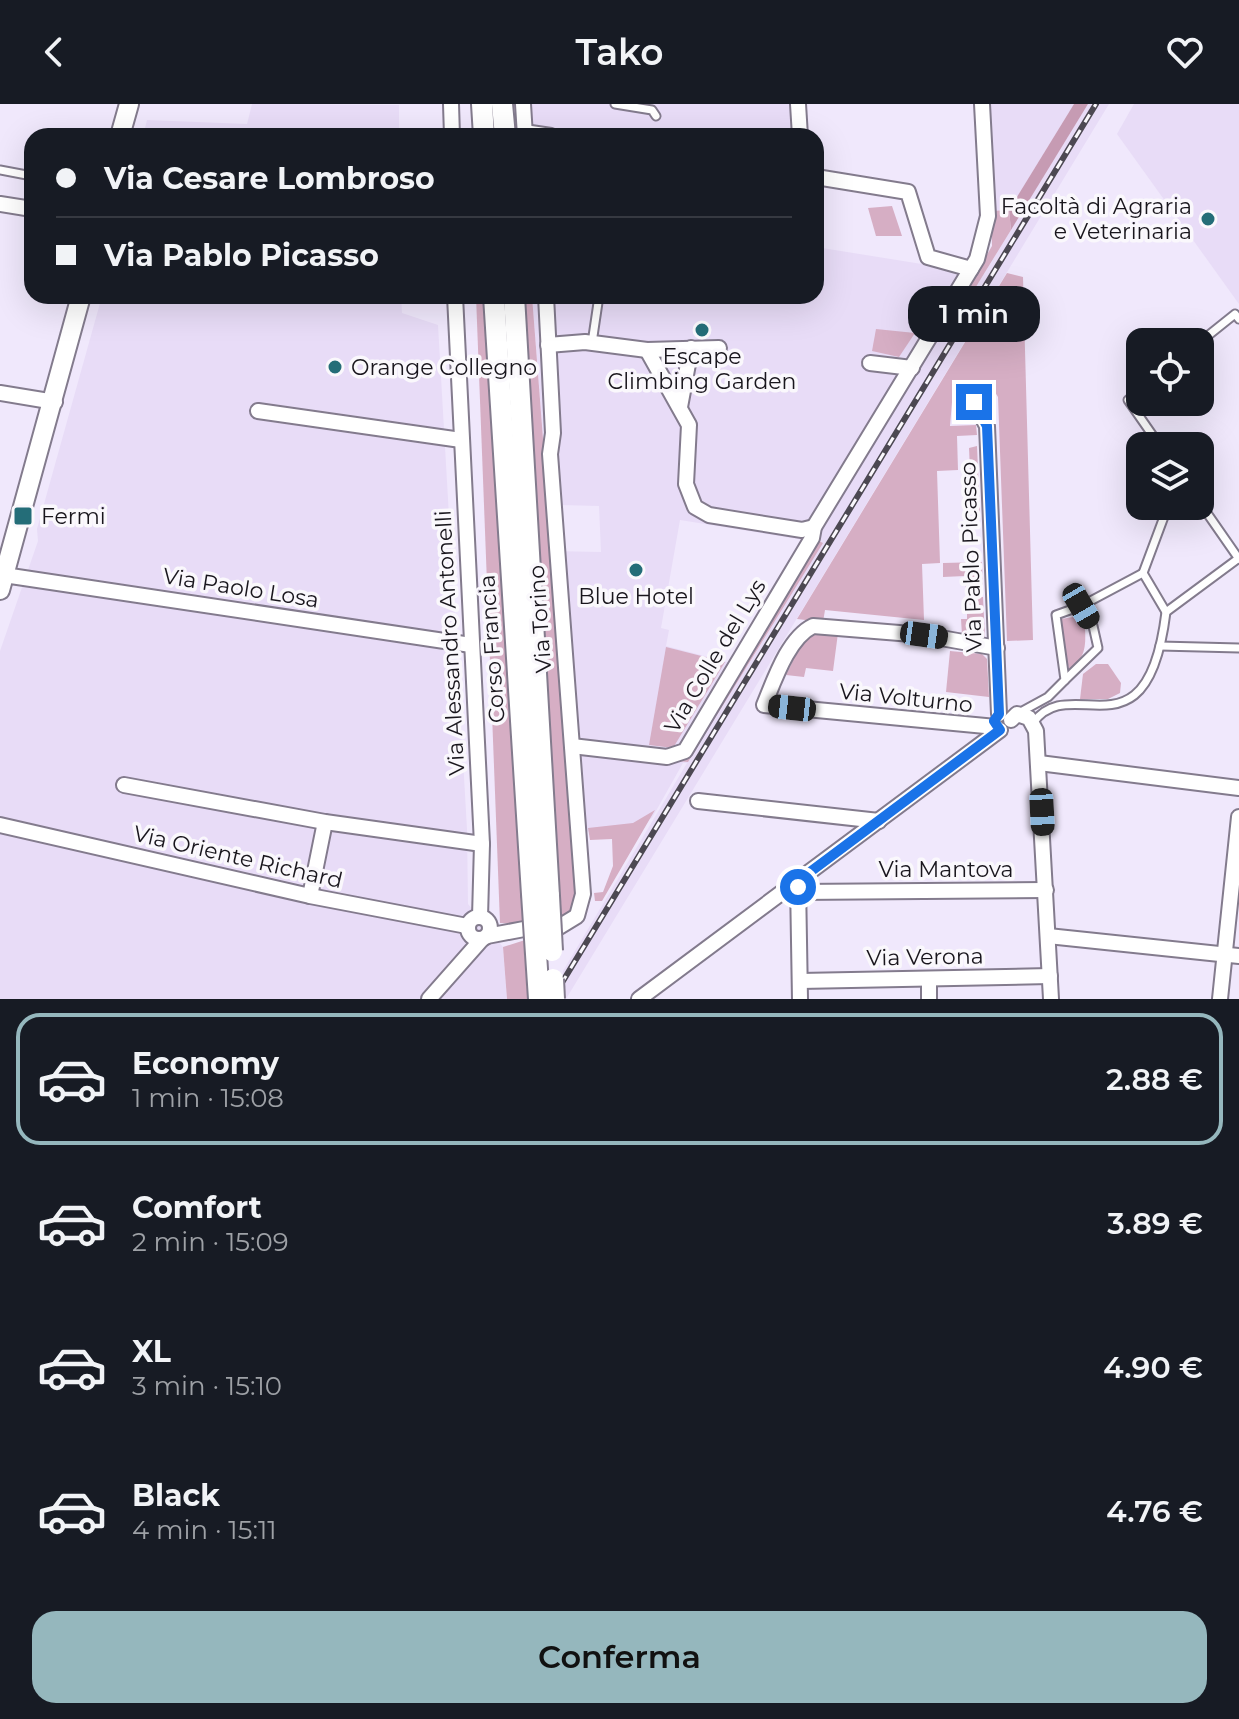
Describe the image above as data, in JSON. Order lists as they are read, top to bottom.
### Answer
{
  "streets": {
    "main road": ["Corso Francia"],
    "street": [
      "Via Pablo Picasso",
      "Via Paolo Losa",
      "Via Torino",
      "Via Alessandro Antonelli",
      "Via Colle del Lys",
      "Via Volturno",
      "Via Oriente Richard",
      "Via Mantova",
      "Via Verona"
    ]
  },
  "crossings": [
    ["Via Pablo Picasso", "Via Volturno"],
    ["Via Paolo Losa", "Via Alessandro Antonelli"],
    ["Via Torino", "Via Colle del Lys"],
    ["Via Alessandro Antonelli", "Via Oriente Richard"]
  ],
  "places": {
    "other": [
      "Facoltà di Agraria e Veterinaria",
      "Escape Climbing Garden",
      "Orange Collegno",
      "Blue Hotel"
    ],
    "transit": ["Fermi"]
  },
  "page": {
    "header": "Tako",
    "banner": ["Via Cesare Lombroso", "Via Pablo Picasso"],
    "bubble": "1 min",
    "list": [
      {
        "name": "Economy",
        "note": "1 min · 15:08",
        "value": "2.88 €"
      },
      {
        "name": "Comfort",
        "note": "2 min · 15:09",
        "value": "3.89 €"
      },
      {
        "name": "XL",
        "note": "3 min · 15:10",
        "value": "4.90 €"
      },
      {
        "name": "Black",
        "note": "4 min · 15:11",
        "value": "4.76 €"
      }
    ],
    "buttons": "Conferma"
  }
}
